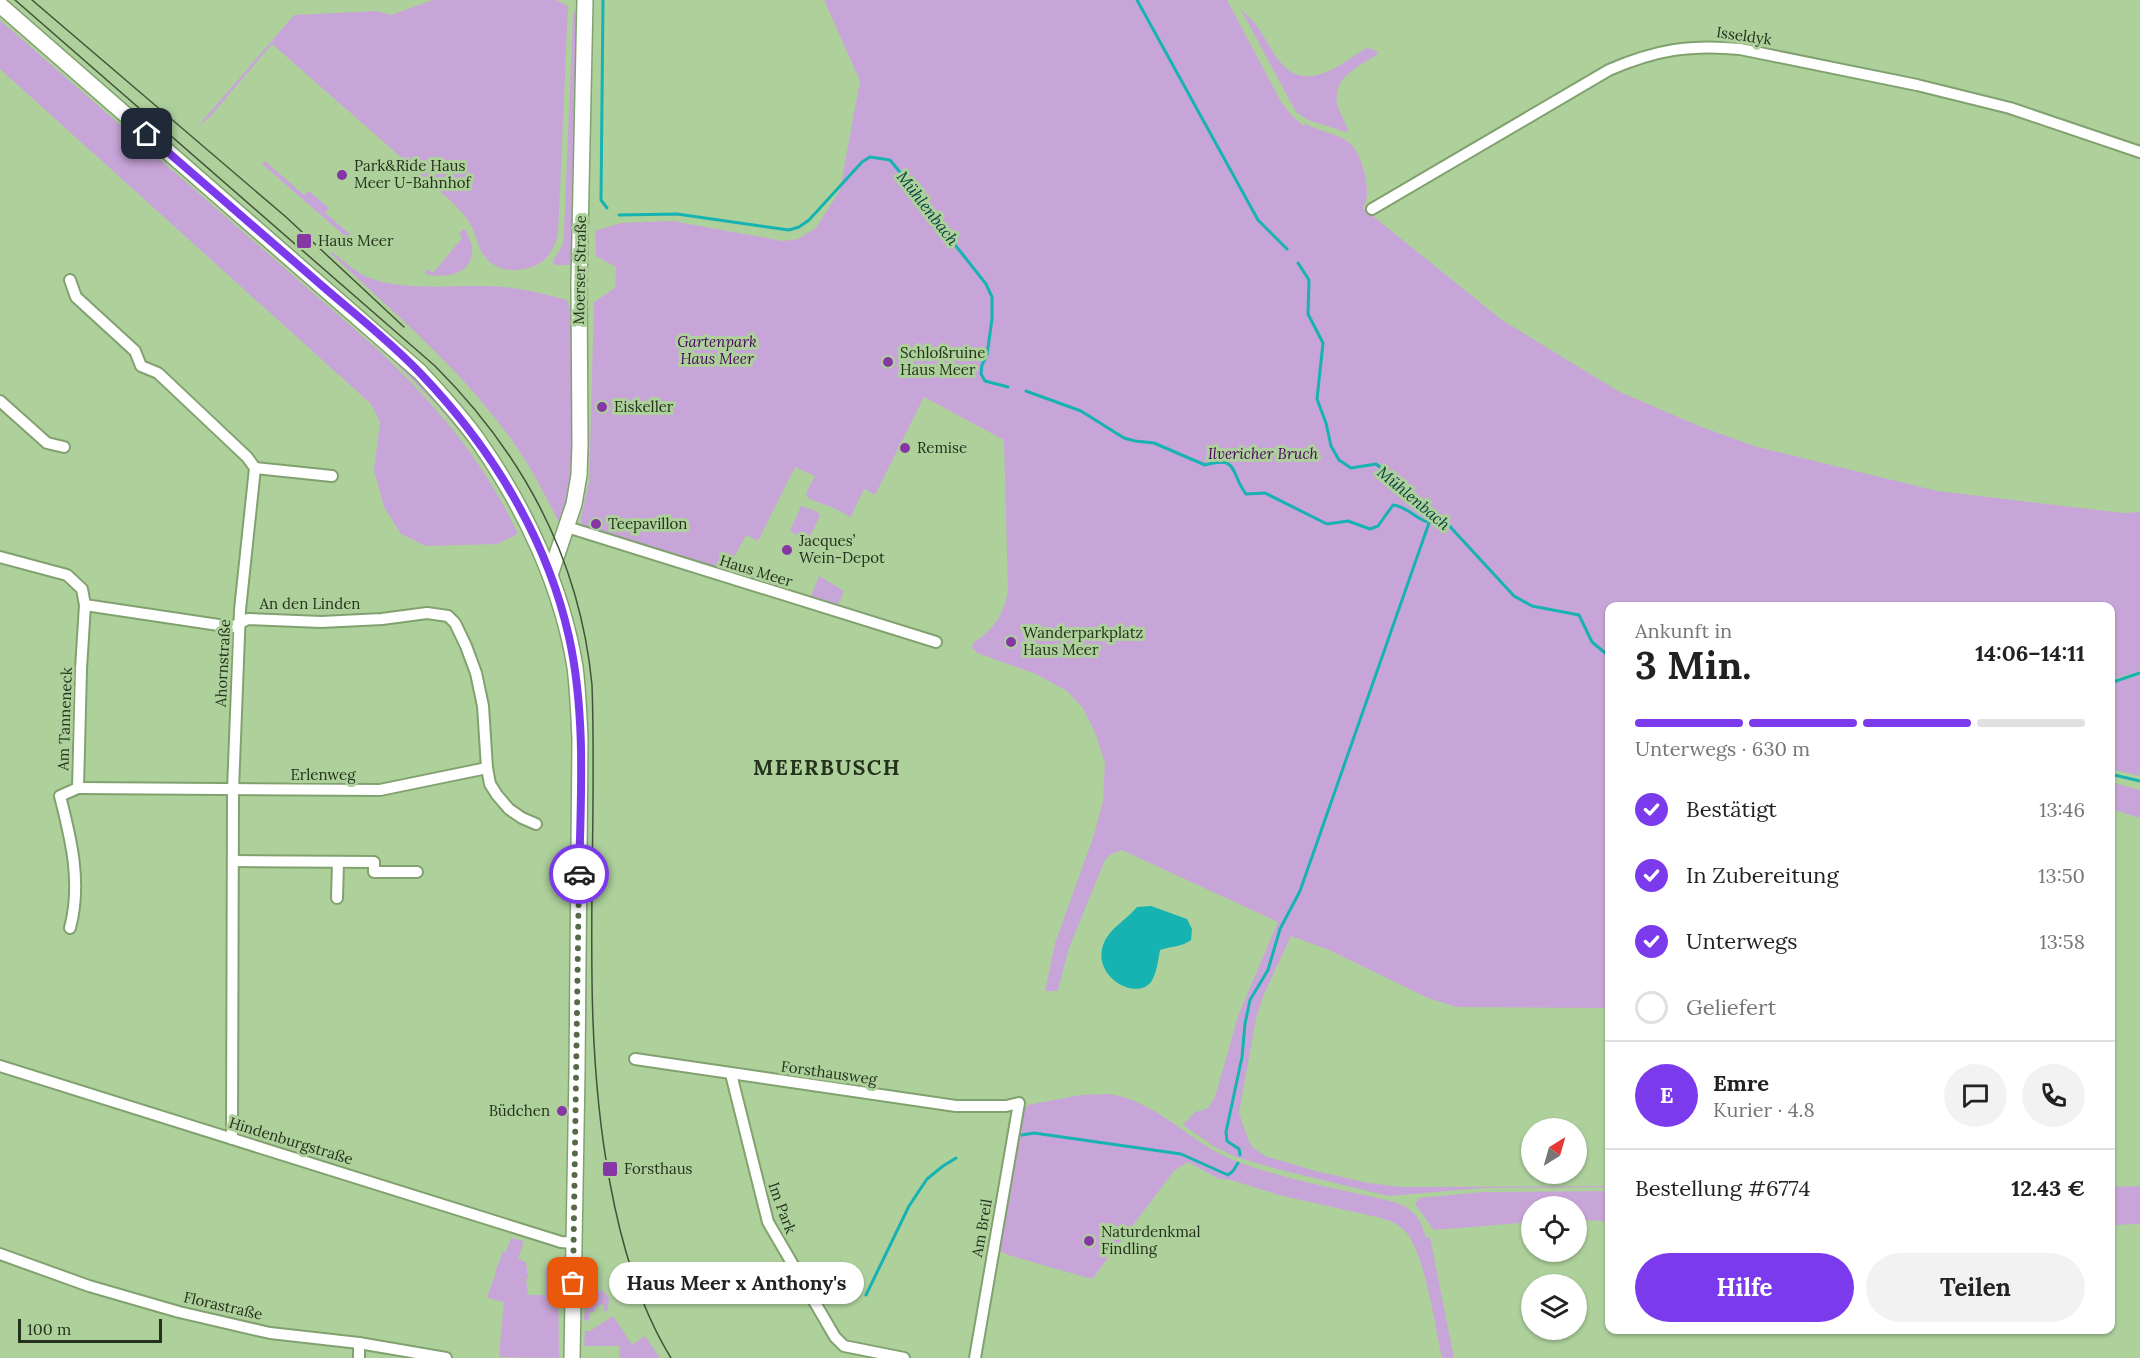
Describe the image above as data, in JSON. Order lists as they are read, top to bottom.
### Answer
{
  "streets": {
    "main road": ["Moerser Straße"],
    "street": [
      "Isseldyk",
      "Haus Meer",
      "An den Linden",
      "Ahornstraße",
      "Am Tanneneck",
      "Erlenweg",
      "Forsthausweg",
      "Hindenburgstraße",
      "Im Park",
      "Am Breil",
      "Florastraße"
    ]
  },
  "crossings": [
    ["Moerser Straße", "Haus Meer"],
    ["An den Linden", "Ahornstraße"],
    ["An den Linden", "Am Tanneneck"],
    ["An den Linden", "Erlenweg"],
    ["Ahornstraße", "Erlenweg"],
    ["Ahornstraße", "Hindenburgstraße"],
    ["Am Tanneneck", "Erlenweg"],
    ["Forsthausweg", "Im Park"],
    ["Forsthausweg", "Am Breil"]
  ],
  "districts": ["MEERBUSCH"],
  "water": ["Mühlenbach"],
  "parks": ["Gartenpark Haus Meer", "Ilvericher Bruch"],
  "places": {
    "other": [
      "Park&Ride Haus Meer U-Bahnhof",
      "Schloßruine Haus Meer",
      "Eiskeller",
      "Remise",
      "Teepavillon",
      "Jacques’ Wein-Depot",
      "Wanderparkplatz Haus Meer",
      "Büdchen",
      "Naturdenkmal Findling",
      "Haus Meer x Anthony's"
    ],
    "transit": ["Haus Meer", "Forsthaus"]
  },
  "scale_bar": "100 m",
  "north": "top right",
  "page": {
    "heading": ["3 Min.", "Ankunft in", "14:06–14:11"],
    "panel": [
      "Emre",
      "Kurier · 4.8",
      "Bestellung #6774",
      "12.43 €"
    ],
    "bar": "Unterwegs · 630 m",
    "list": [
      ["Bestätigt", "13:46"],
      ["In Zubereitung", "13:50"],
      ["Unterwegs", "13:58"],
      "Geliefert"
    ],
    "round": "E",
    "buttons": ["Hilfe", "Teilen"],
    "bubble": "Haus Meer x Anthony's",
    "scale": "100 m"
  }
}
